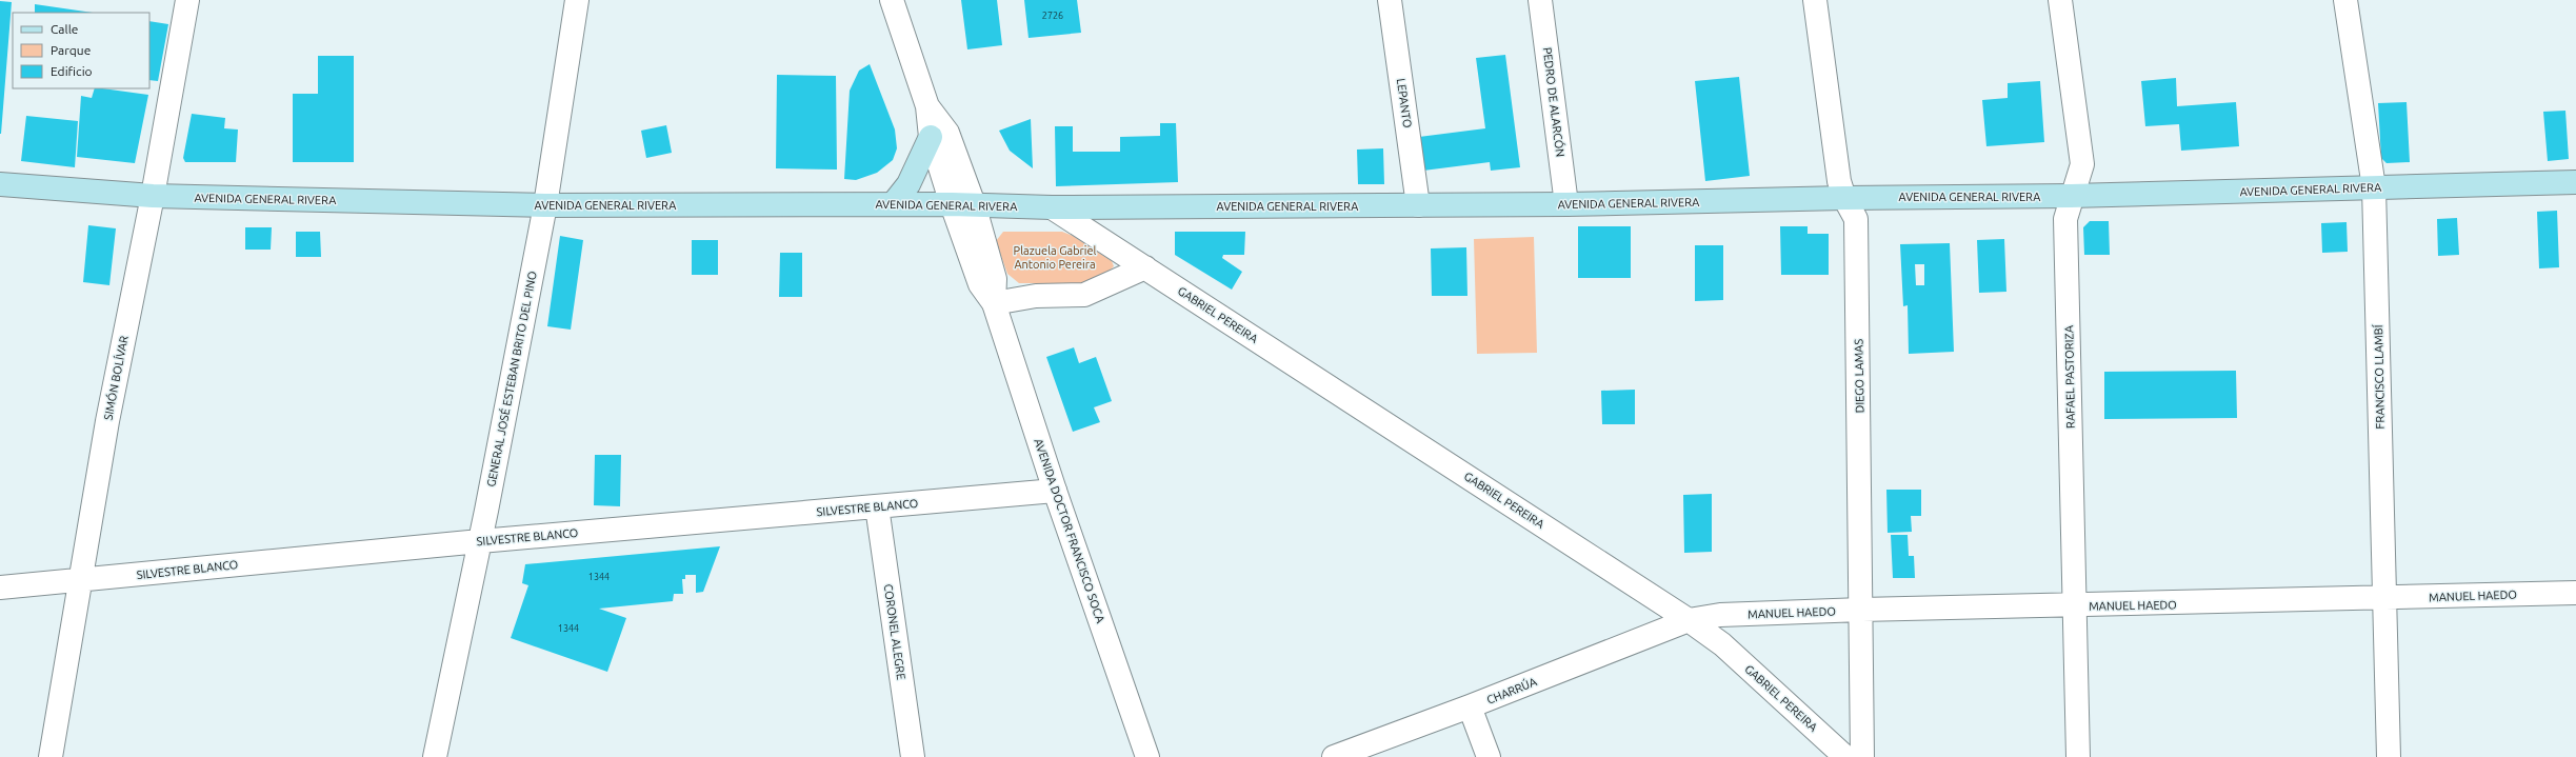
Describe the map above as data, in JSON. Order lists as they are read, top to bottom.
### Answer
{
  "streets": {
    "main road": ["AVENIDA GENERAL RIVERA"],
    "street": [
      "PEDRO DE ALARCÓN",
      "LEPANTO",
      "GABRIEL PEREIRA",
      "DIEGO LAMAS",
      "RAFAEL PASTORIZA",
      "FRANCISCO LLAMBÍ",
      "SIMÓN BOLÍVAR",
      "GENERAL JOSÉ ESTEBAN BRITO DEL PINO",
      "SILVESTRE BLANCO",
      "AVENIDA DOCTOR FRANCISCO SOCA",
      "MANUEL HAEDO",
      "CORONEL ALEGRE",
      "CHARRÚA"
    ]
  },
  "crossings": [
    ["PEDRO DE ALARCÓN", "AVENIDA GENERAL RIVERA"],
    ["LEPANTO", "AVENIDA GENERAL RIVERA"],
    ["AVENIDA GENERAL RIVERA", "GABRIEL PEREIRA"],
    ["AVENIDA GENERAL RIVERA", "DIEGO LAMAS"],
    ["AVENIDA GENERAL RIVERA", "RAFAEL PASTORIZA"],
    ["AVENIDA GENERAL RIVERA", "FRANCISCO LLAMBÍ"],
    ["AVENIDA GENERAL RIVERA", "SIMÓN BOLÍVAR"],
    ["AVENIDA GENERAL RIVERA", "GENERAL JOSÉ ESTEBAN BRITO DEL PINO"],
    ["AVENIDA GENERAL RIVERA", "AVENIDA DOCTOR FRANCISCO SOCA"],
    ["GABRIEL PEREIRA", "MANUEL HAEDO"],
    ["GABRIEL PEREIRA", "CHARRÚA"],
    ["DIEGO LAMAS", "MANUEL HAEDO"],
    ["RAFAEL PASTORIZA", "MANUEL HAEDO"],
    ["FRANCISCO LLAMBÍ", "MANUEL HAEDO"],
    ["SIMÓN BOLÍVAR", "SILVESTRE BLANCO"],
    ["GENERAL JOSÉ ESTEBAN BRITO DEL PINO", "SILVESTRE BLANCO"],
    ["SILVESTRE BLANCO", "AVENIDA DOCTOR FRANCISCO SOCA"],
    ["SILVESTRE BLANCO", "CORONEL ALEGRE"],
    ["MANUEL HAEDO", "CHARRÚA"]
  ],
  "parks": ["Plazuela Gabriel Antonio Pereira"],
  "house_numbers": ["2726", "1344", "1344"],
  "legend": ["Calle", "Parque", "Edificio"]
}
